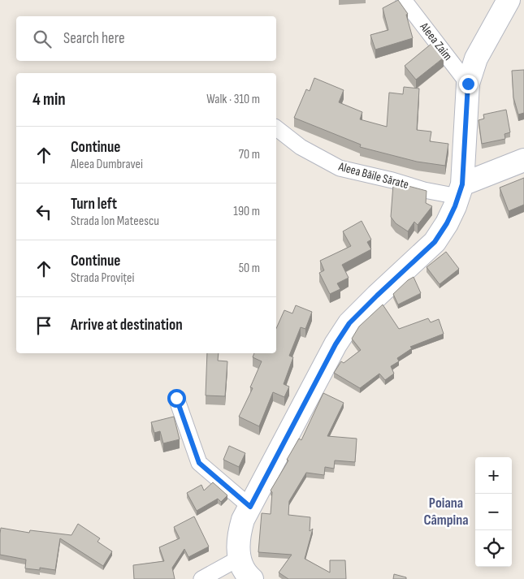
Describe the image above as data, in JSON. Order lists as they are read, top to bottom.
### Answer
{
  "streets": {
    "street": ["Aleea Zaim", "Aleea Băile Sărate"]
  },
  "districts": ["Poiana Câmpina"],
  "page": {
    "search": "Search here",
    "heading": ["4 min", "Walk · 310 m"],
    "list": [
      ["Continue", "Aleea Dumbravei", "70 m"],
      ["Turn left", "Strada Ion Mateescu", "190 m"],
      ["Continue", "Strada Proviței", "50 m"],
      "Arrive at destination"
    ],
    "map_buttons": ["+", "−"]
  }
}
